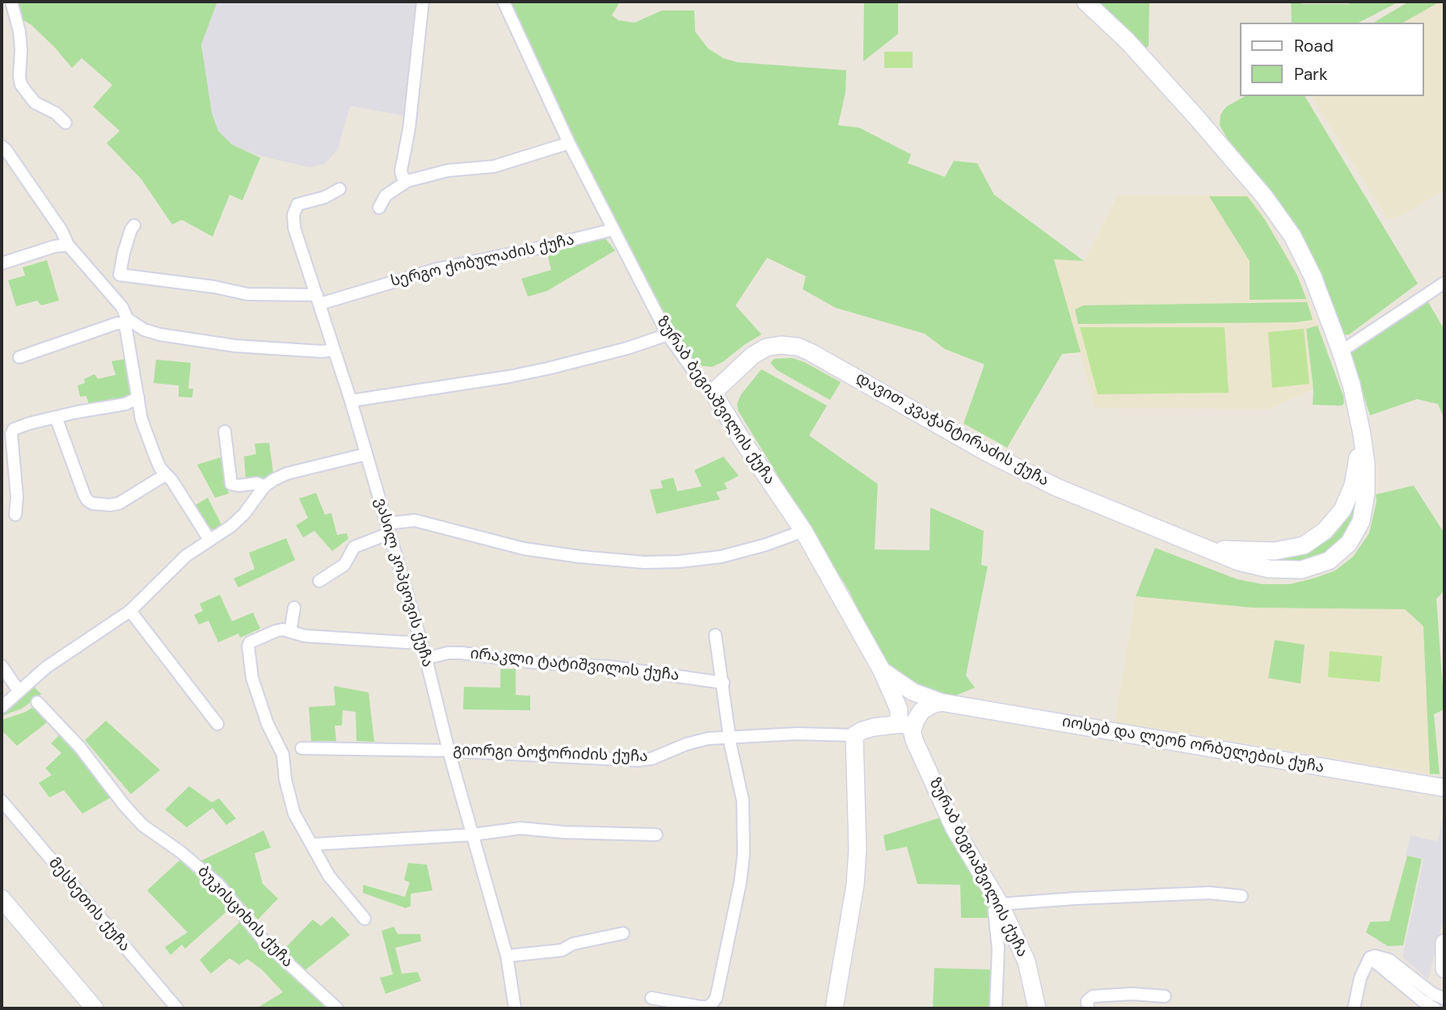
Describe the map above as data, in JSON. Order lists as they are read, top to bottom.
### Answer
{
  "streets": {
    "street": [
      "სერგო ქობულაძის ქუჩა",
      "ზურაბ ბეგიაშვილის ქუჩა",
      "დავით კვაჭანტირაძის ქუჩა",
      "ვასილ კოპცოვის ქუჩა",
      "ირაკლი ტატიშვილის ქუჩა",
      "იოსებ და ლეონ ორბელების ქუჩა",
      "გიორგი ბოჭორიძის ქუჩა",
      "მესხეთის ქუჩა",
      "ბუკისციხის ქუჩა"
    ]
  },
  "crossings": [
    ["სერგო ქობულაძის ქუჩა", "ზურაბ ბეგიაშვილის ქუჩა"],
    ["სერგო ქობულაძის ქუჩა", "ვასილ კოპცოვის ქუჩა"],
    ["ზურაბ ბეგიაშვილის ქუჩა", "დავით კვაჭანტირაძის ქუჩა"],
    ["ზურაბ ბეგიაშვილის ქუჩა", "იოსებ და ლეონ ორბელების ქუჩა"],
    ["ზურაბ ბეგიაშვილის ქუჩა", "გიორგი ბოჭორიძის ქუჩა"],
    ["ვასილ კოპცოვის ქუჩა", "ირაკლი ტატიშვილის ქუჩა"],
    ["ვასილ კოპცოვის ქუჩა", "გიორგი ბოჭორიძის ქუჩა"],
    ["იოსებ და ლეონ ორბელების ქუჩა", "გიორგი ბოჭორიძის ქუჩა"]
  ],
  "legend": ["Road", "Park"]
}
